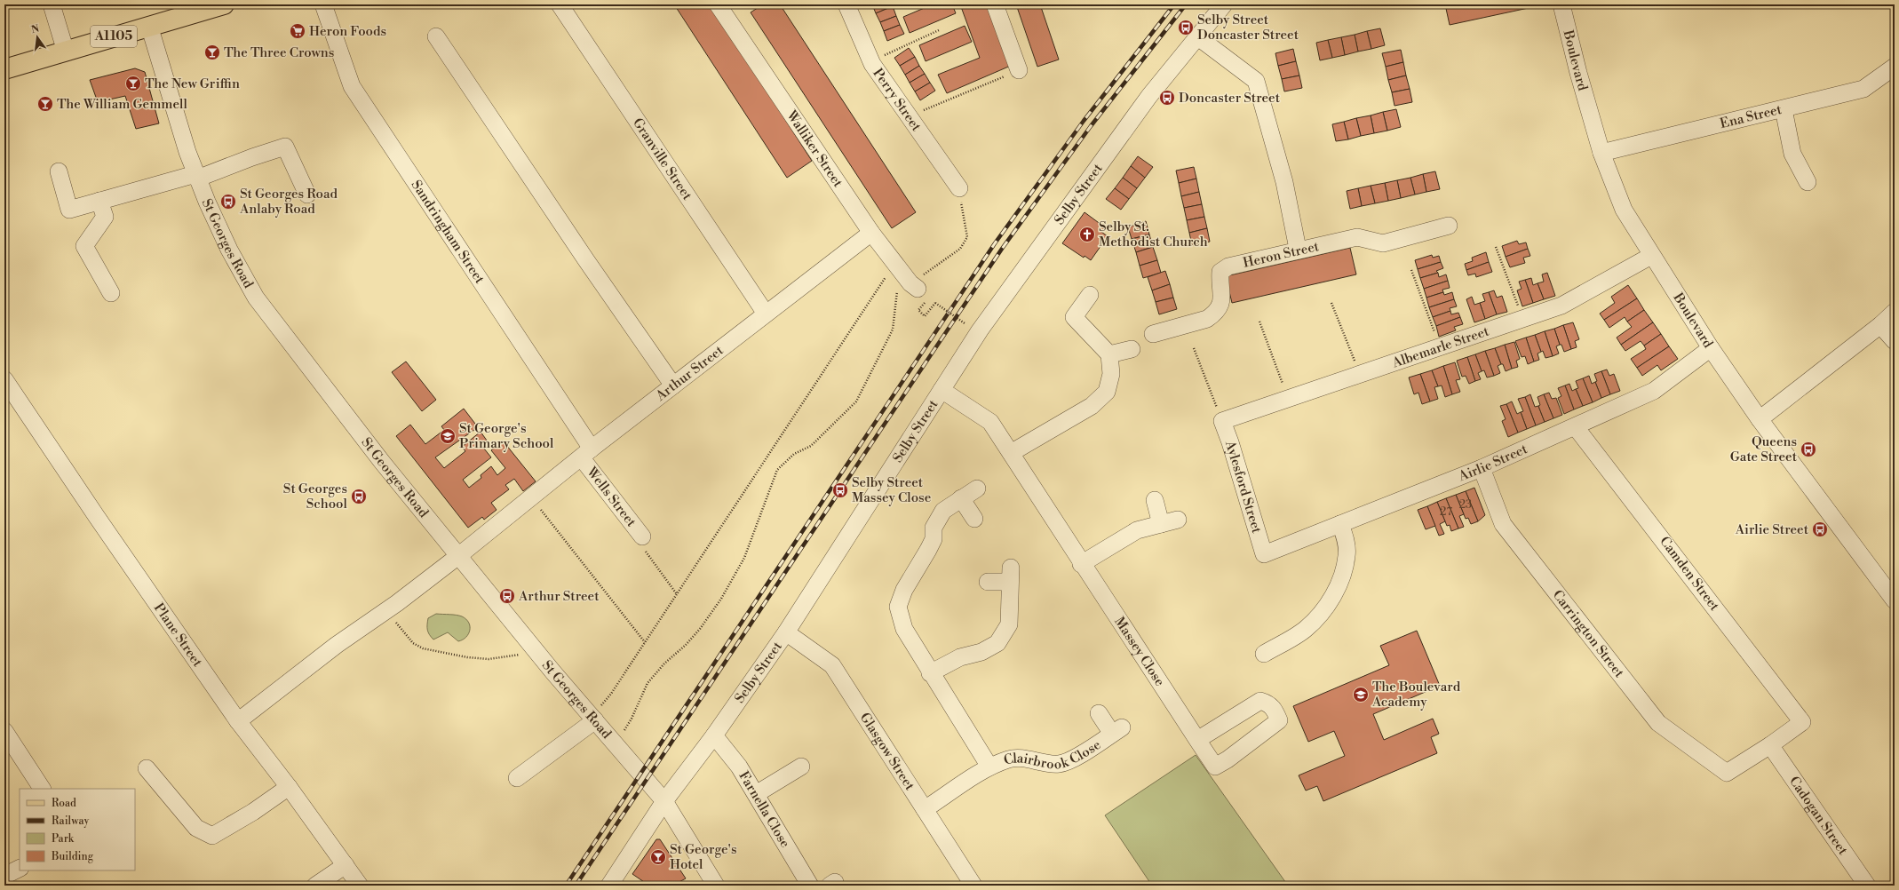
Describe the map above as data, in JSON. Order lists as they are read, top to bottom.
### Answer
{
  "streets": {
    "main road": ["A1105"],
    "street": [
      "Boulevard",
      "Perry Street",
      "Ena Street",
      "Walliker Street",
      "Granville Street",
      "Selby Street",
      "Sandringham Street",
      "St Georges Road",
      "Heron Street",
      "Albemarle Street",
      "Arthur Street",
      "Airlie Street",
      "Aylesford Street",
      "Wells Street",
      "Camden Street",
      "Carrington Street",
      "Plane Street",
      "Massey Close",
      "Clairbrook Close",
      "Glasgow Street",
      "Farnella Close",
      "Cadogan Street"
    ]
  },
  "crossings": [
    ["A1105", "St Georges Road"],
    ["Boulevard", "Ena Street"],
    ["Boulevard", "Albemarle Street"],
    ["Boulevard", "Airlie Street"],
    ["Walliker Street", "Arthur Street"],
    ["Granville Street", "Arthur Street"],
    ["Selby Street", "St Georges Road"],
    ["Selby Street", "Massey Close"],
    ["Selby Street", "Glasgow Street"],
    ["Selby Street", "Farnella Close"],
    ["Sandringham Street", "Arthur Street"],
    ["Sandringham Street", "Wells Street"],
    ["St Georges Road", "Arthur Street"],
    ["Albemarle Street", "Aylesford Street"],
    ["Arthur Street", "Wells Street"],
    ["Arthur Street", "Plane Street"],
    ["Airlie Street", "Aylesford Street"],
    ["Airlie Street", "Camden Street"],
    ["Airlie Street", "Carrington Street"],
    ["Camden Street", "Carrington Street"],
    ["Camden Street", "Cadogan Street"],
    ["Carrington Street", "Cadogan Street"],
    ["Clairbrook Close", "Glasgow Street"]
  ],
  "places": {
    "bus stop": [
      "Selby Street Doncaster Street",
      "Doncaster Street",
      "St Georges Road Anlaby Road",
      "Queens Gate Street",
      "Selby Street Massey Close",
      "St Georges School",
      "Airlie Street",
      "Arthur Street"
    ],
    "supermarket": ["Heron Foods"],
    "bar": [
      "The Three Crowns",
      "The New Griffin",
      "The William Gemmell",
      "St George's Hotel"
    ],
    "church": ["Selby St. Methodist Church"],
    "school or university": ["St George's Primary School", "The Boulevard Academy"]
  },
  "house_numbers": ["23", "27"],
  "legend": [
    "Road",
    "Railway",
    "Park",
    "Building"
  ],
  "north": "top"
}
